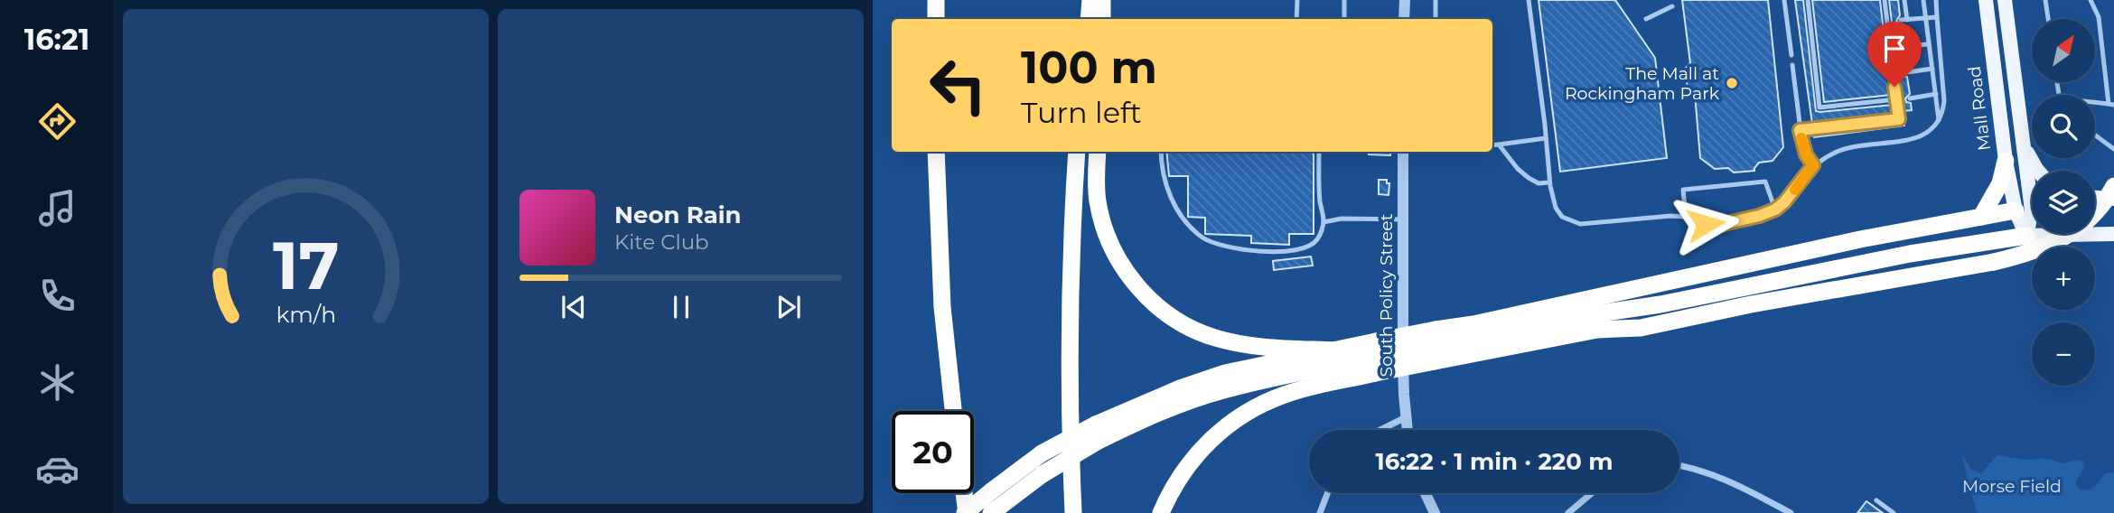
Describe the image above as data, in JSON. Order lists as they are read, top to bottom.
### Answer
{
  "streets": {
    "main road": ["Mall Road"],
    "street": ["South Policy Street"]
  },
  "parks": ["Morse Field"],
  "places": ["The Mall at Rockingham Park"],
  "north": "top right",
  "page": {
    "tabs": "16:21",
    "map_buttons": ["+", "−"],
    "turn": ["100 m", "Turn left"],
    "song": ["Neon Rain", "Kite Club"],
    "limit": "20",
    "trip": "16:22 · 1 min · 220 m",
    "gauge": ["17", "km/h"]
  }
}
